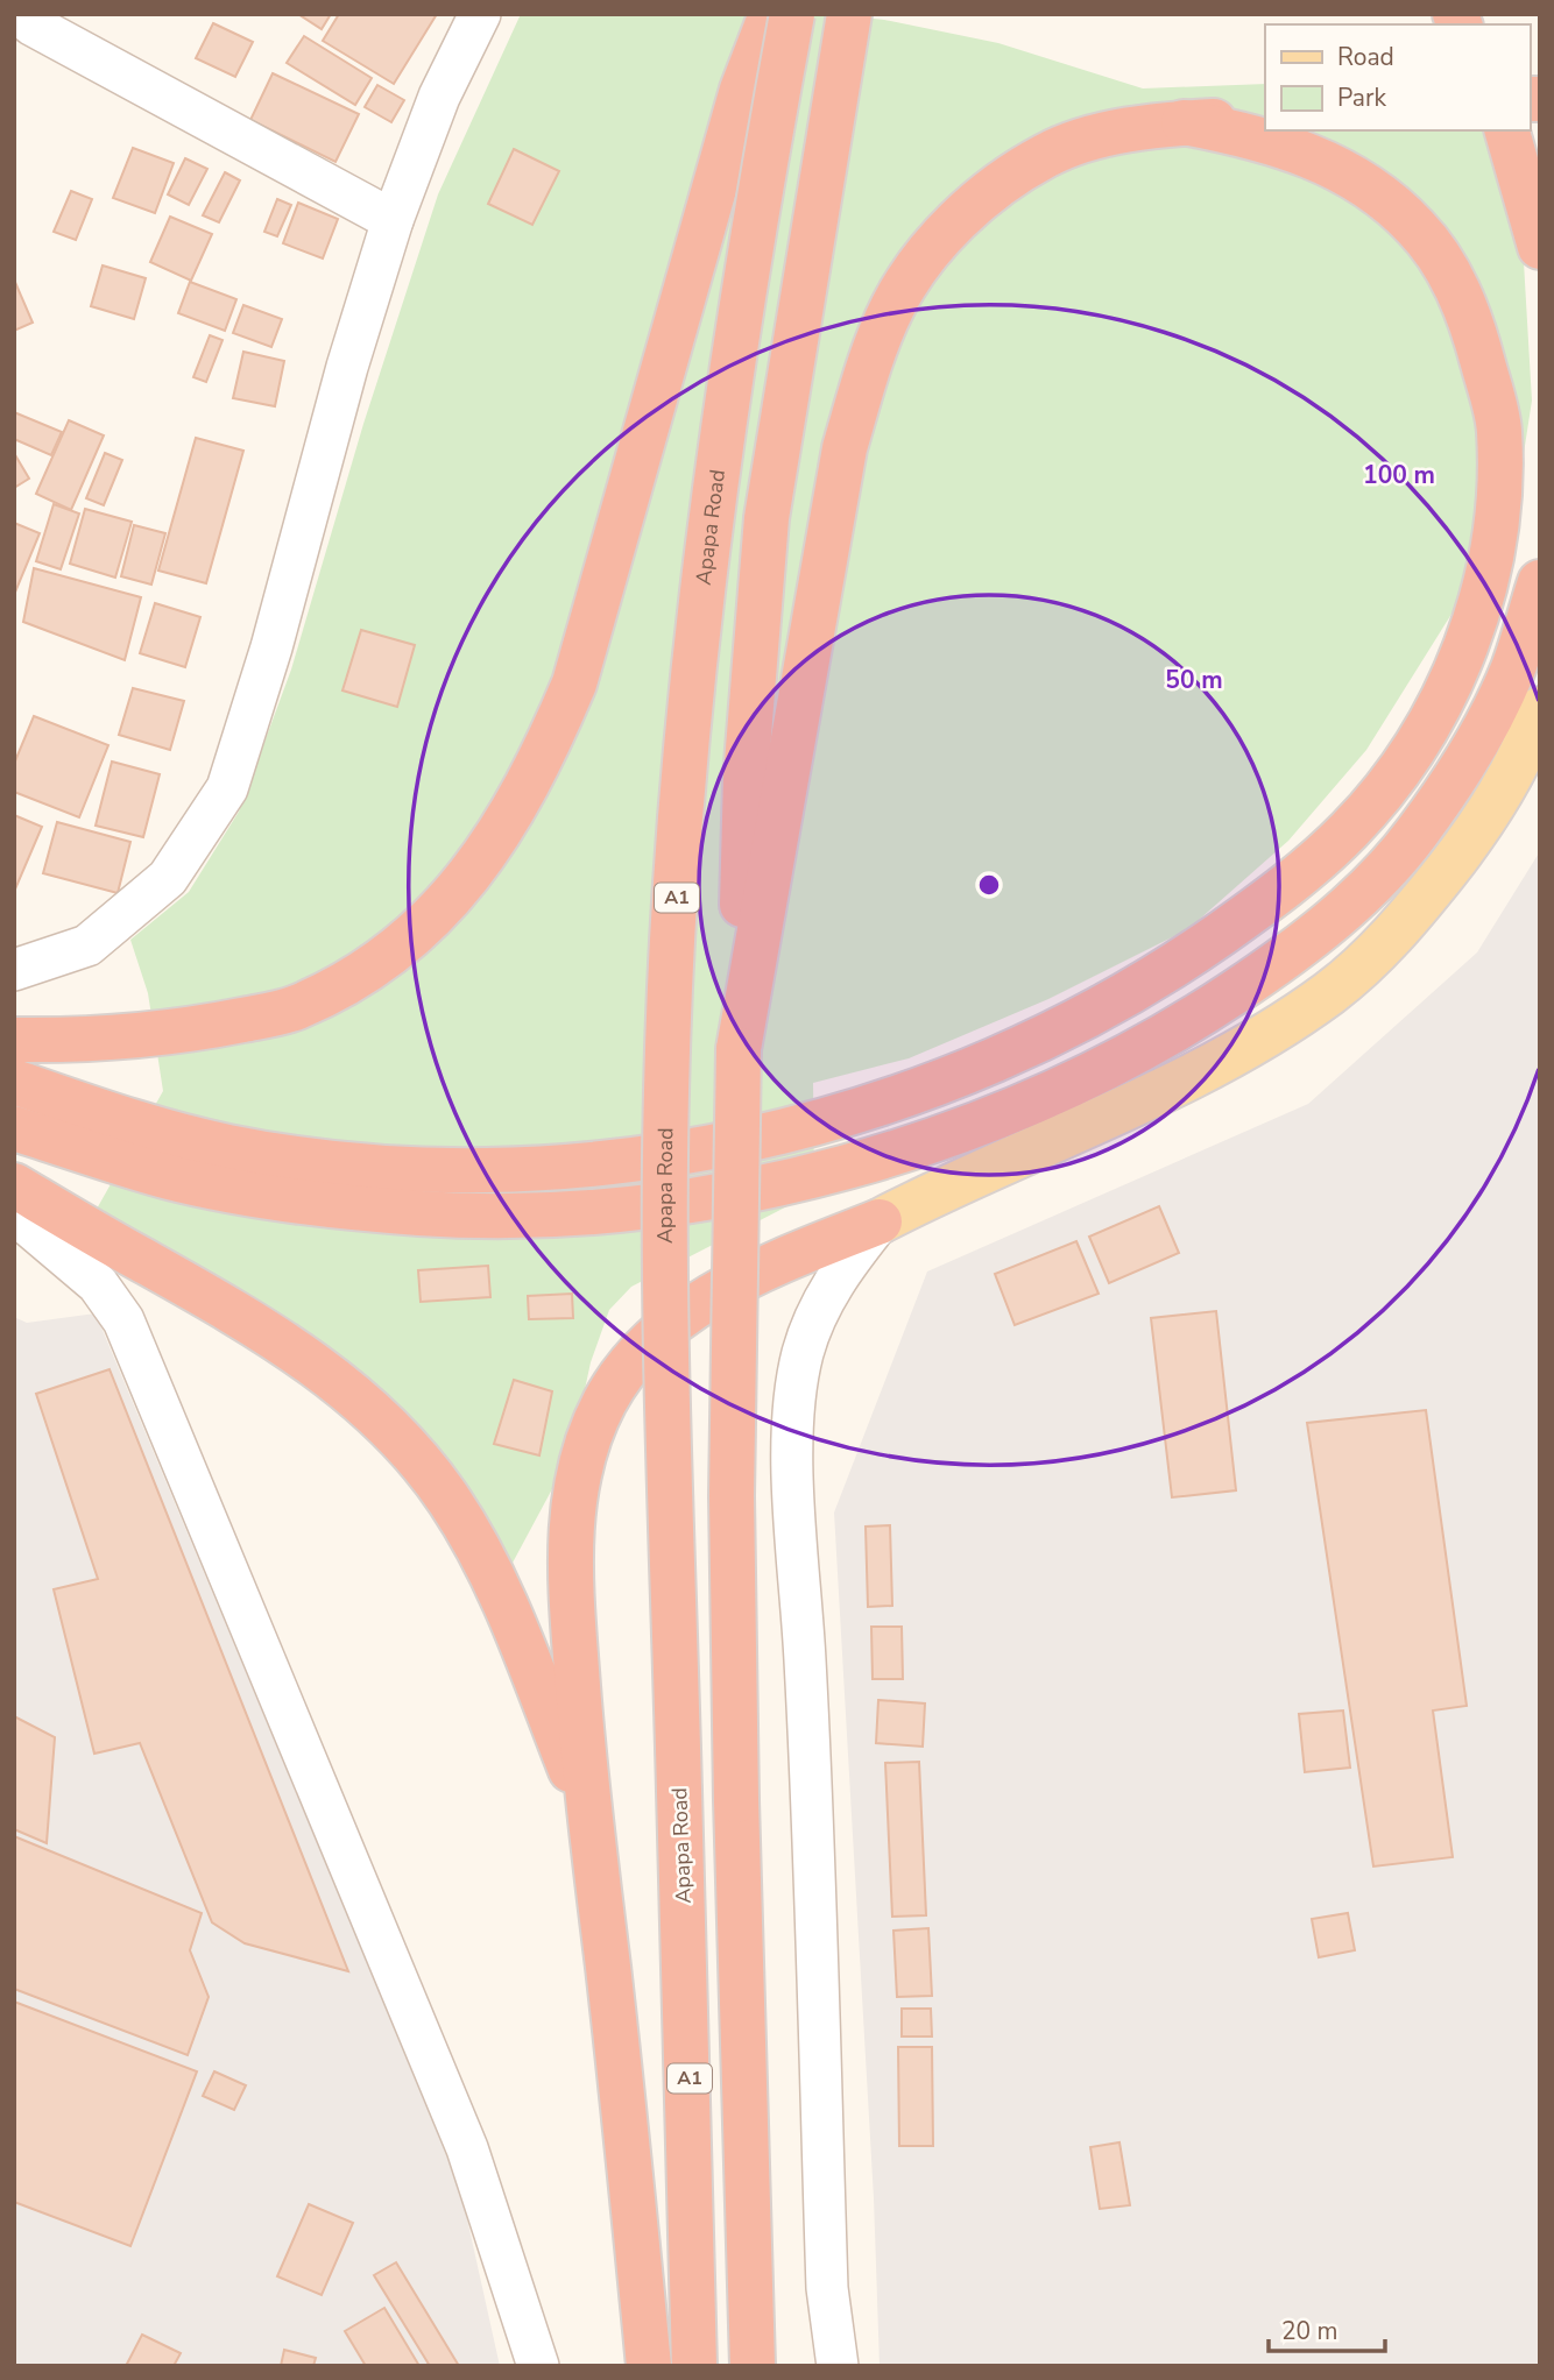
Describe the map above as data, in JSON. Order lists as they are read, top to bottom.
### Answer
{
  "streets": {
    "highway": ["Apapa Road", "A1"]
  },
  "legend": ["Road", "Park"],
  "scale_bar": "20 m",
  "rings": ["100 m", "50 m"]
}
